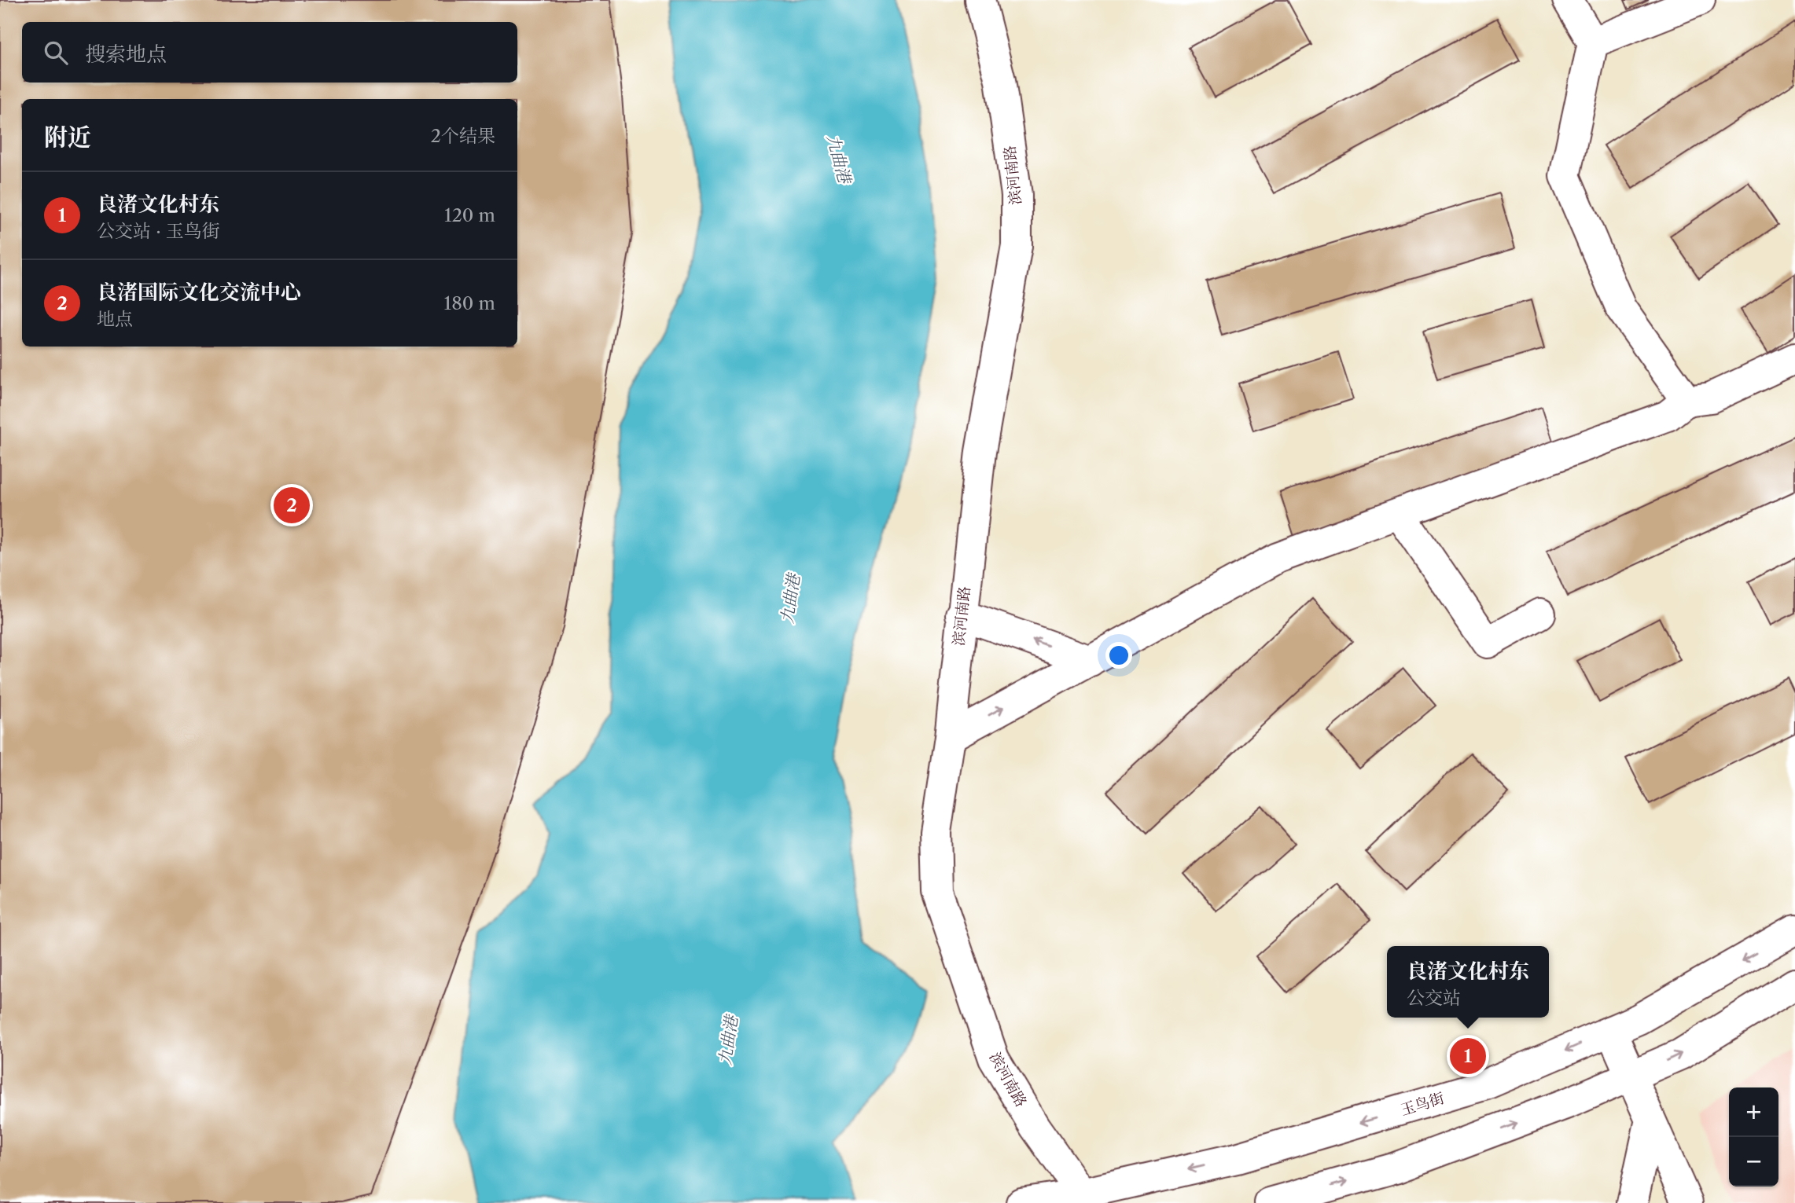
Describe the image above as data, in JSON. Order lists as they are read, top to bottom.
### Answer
{
  "streets": {
    "street": ["滨河南路", "玉鸟街"]
  },
  "crossings": [
    ["滨河南路", "玉鸟街"]
  ],
  "water": ["九曲港"],
  "page": {
    "search": "搜索地点",
    "heading": ["附近", "2个结果"],
    "list": [
      {
        "mark": "1",
        "name": "良渚文化村东",
        "note": "公交站 · 玉鸟街",
        "value": "120 m"
      },
      {
        "mark": "2",
        "name": "良渚国际文化交流中心",
        "note": "地点",
        "value": "180 m"
      }
    ],
    "pins": ["2", "1"],
    "popup": ["良渚文化村东", "公交站"],
    "map_buttons": ["+", "−"]
  }
}
